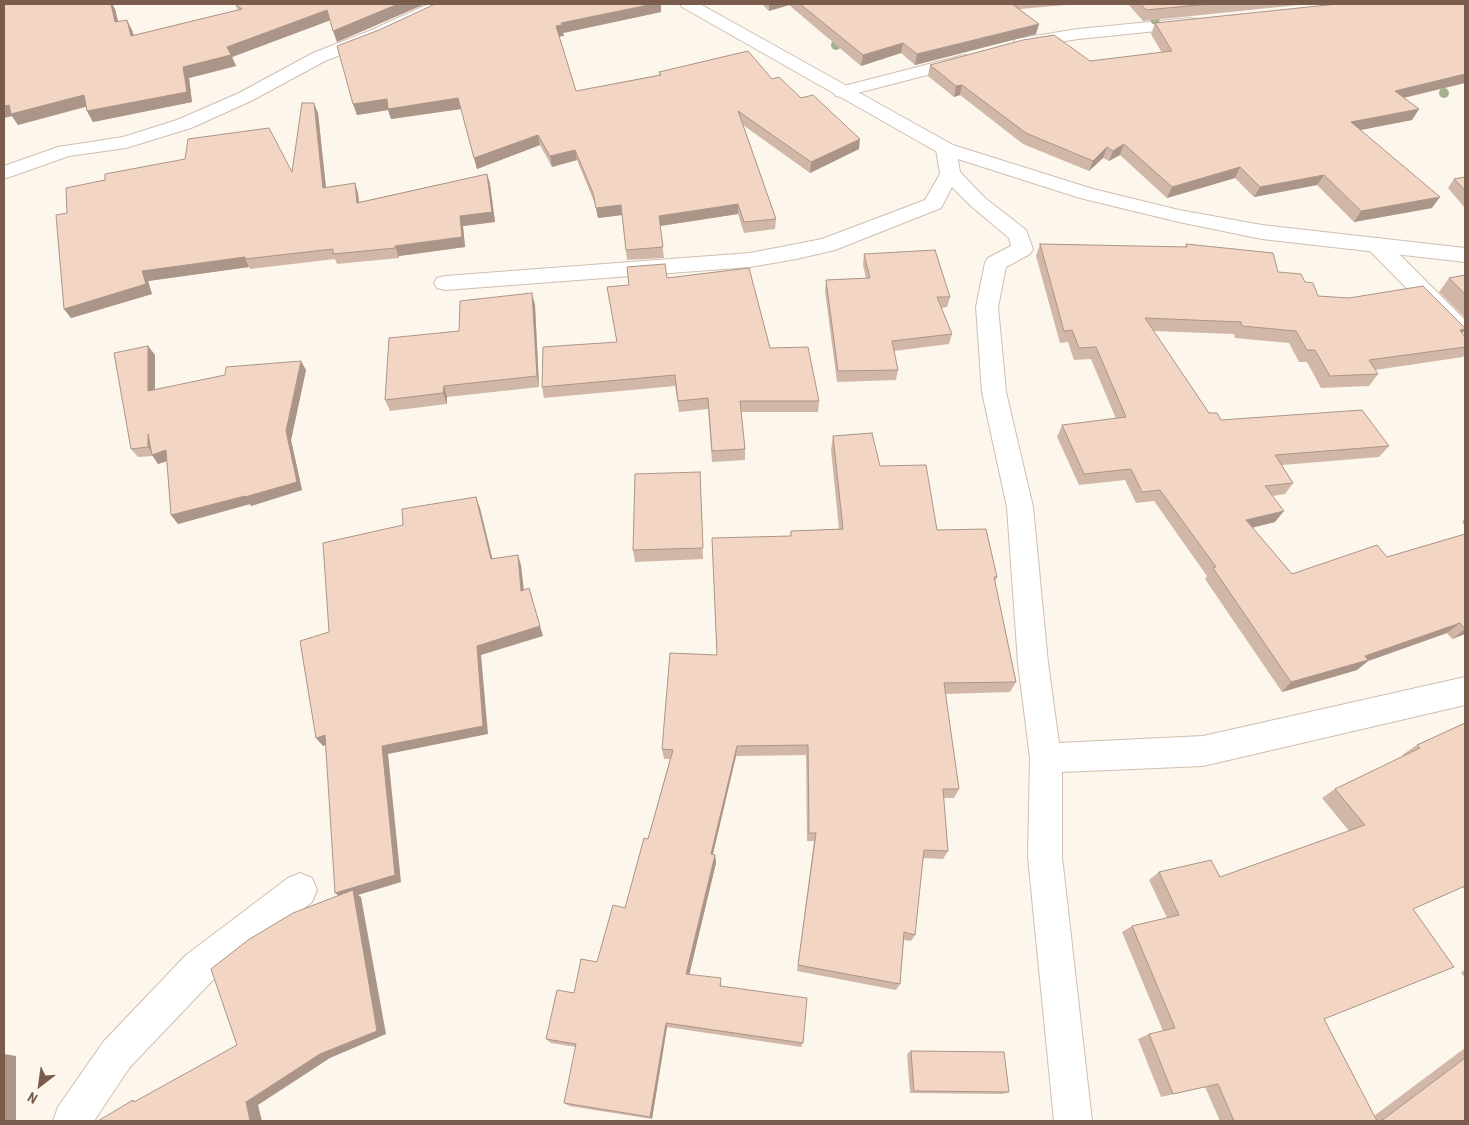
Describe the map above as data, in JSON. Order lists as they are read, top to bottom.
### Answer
{
  "north": "bottom left"
}
